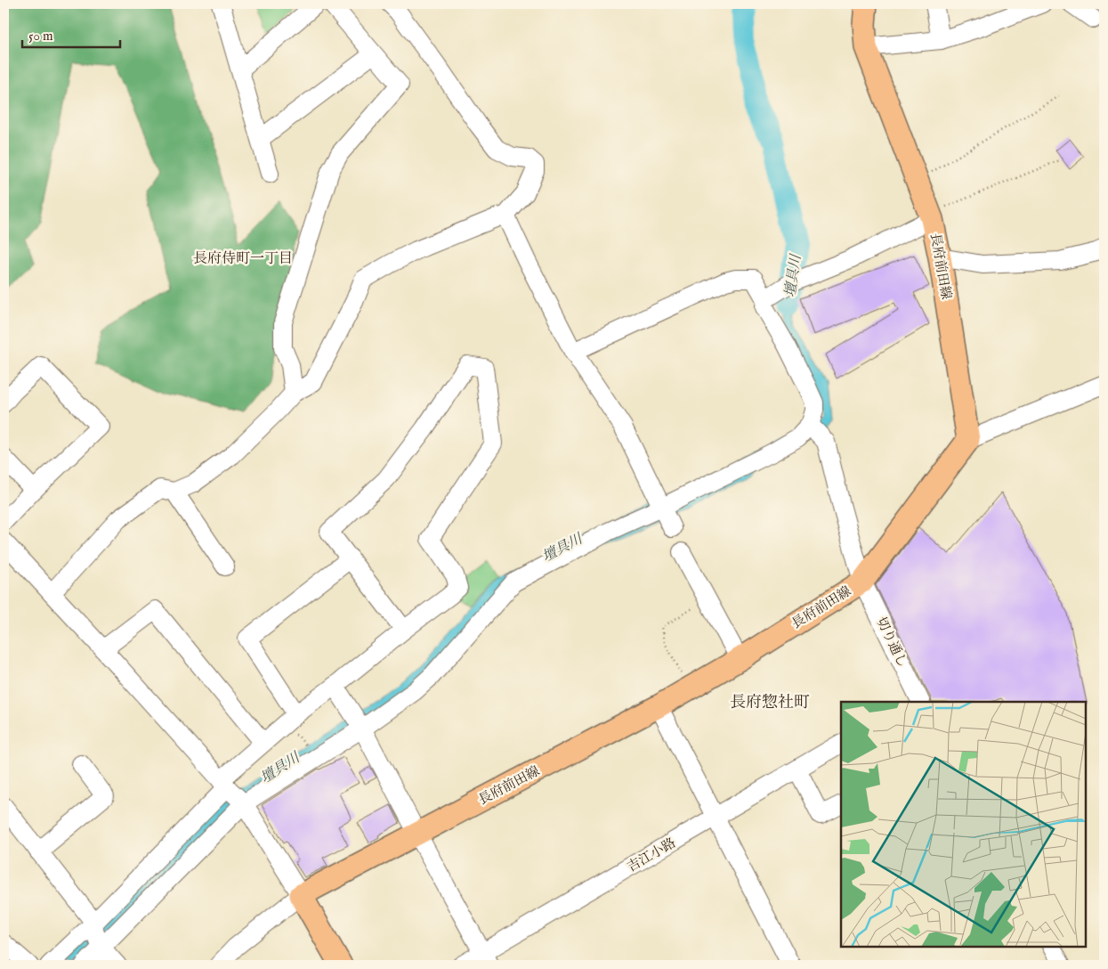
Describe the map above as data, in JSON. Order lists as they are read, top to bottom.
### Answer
{
  "streets": {
    "main road": ["長府前田線"],
    "street": ["切り通し", "吉江小路"]
  },
  "crossings": [
    ["長府前田線", "切り通し"]
  ],
  "districts": ["長府侍町一丁目", "長府惣社町"],
  "water": ["壇具川"],
  "scale_bar": "50 m"
}
